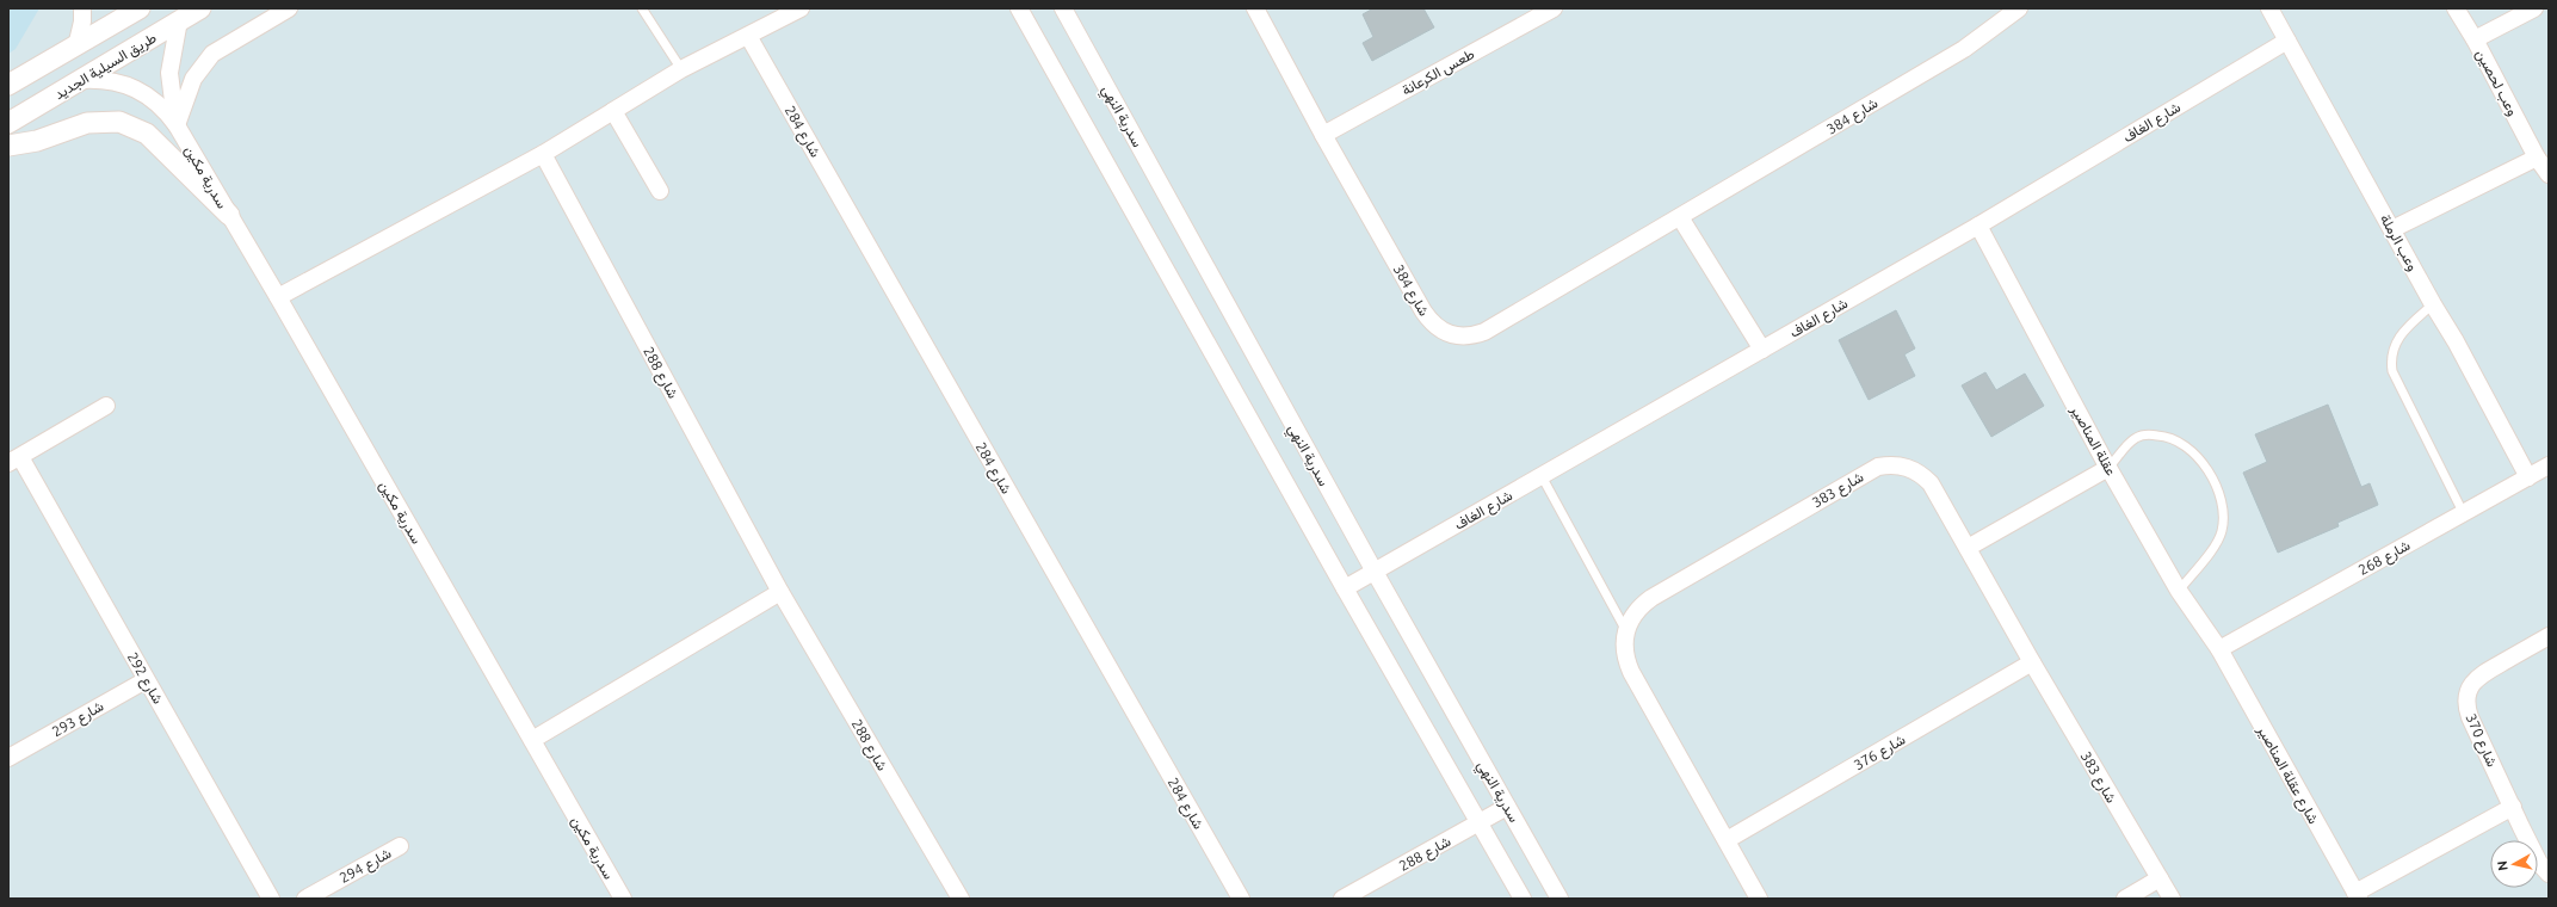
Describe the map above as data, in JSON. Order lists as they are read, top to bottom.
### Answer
{
  "streets": {
    "street": [
      "طريق السيلية الجديد",
      "طعس الكرعانة",
      "وعب لحصين",
      "سدرية النهي",
      "شارع 384",
      "شارع الغاف",
      "شارع 284",
      "سدرية مكين",
      "وعب الرملة",
      "شارع 288",
      "عقلة المناصير",
      "شارع 383",
      "شارع 268",
      "شارع 292",
      "شارع 293",
      "شارع 370",
      "شارع 376",
      "شارع عقلة المناصير",
      "شارع 294"
    ]
  },
  "crossings": [
    ["طريق السيلية الجديد", "سدرية مكين"],
    ["طعس الكرعانة", "شارع 384"],
    ["سدرية النهي", "شارع الغاف"],
    ["سدرية النهي", "شارع 288"],
    ["شارع الغاف", "وعب الرملة"],
    ["شارع الغاف", "عقلة المناصير"],
    ["وعب الرملة", "شارع 268"],
    ["عقلة المناصير", "شارع 268"],
    ["عقلة المناصير", "شارع عقلة المناصير"],
    ["شارع 383", "شارع 376"],
    ["شارع 268", "شارع عقلة المناصير"],
    ["شارع 292", "شارع 293"]
  ],
  "north": "left"
}
